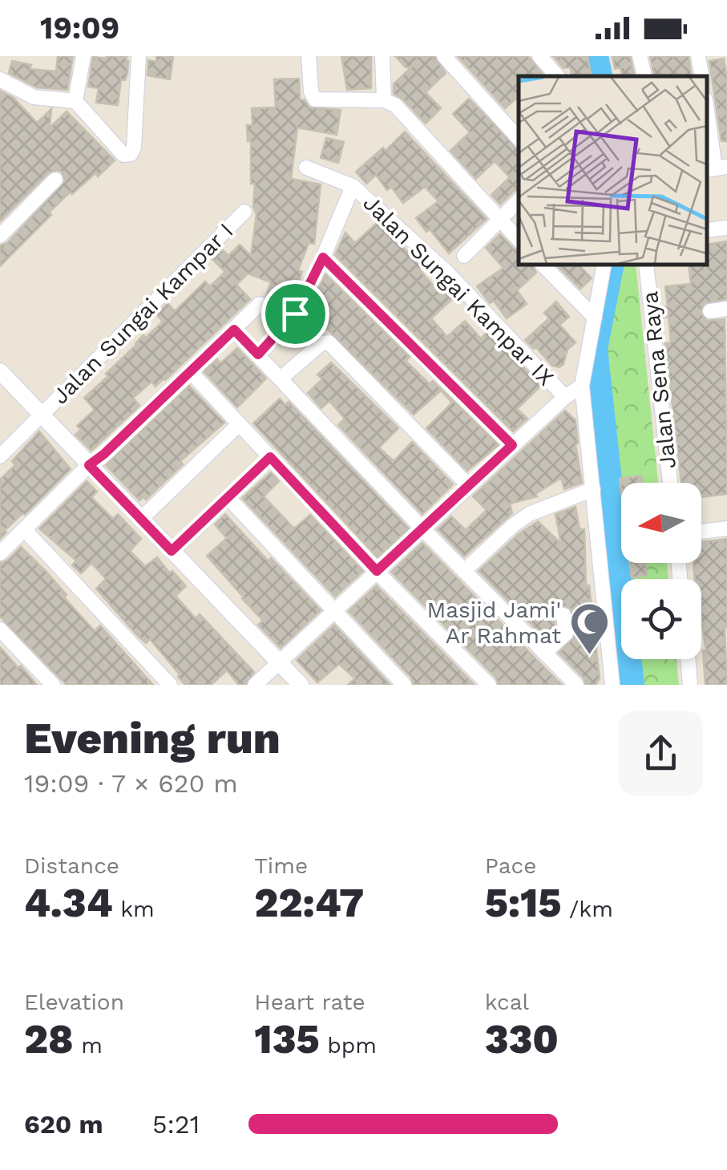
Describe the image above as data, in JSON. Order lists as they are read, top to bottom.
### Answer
{
  "streets": {
    "street": ["Jalan Sungai Kampar IX", "Jalan Sungai Kampar I", "Jalan Sena Raya"]
  },
  "places": {
    "mosque": ["Masjid Jami' Ar Rahmat"]
  },
  "north": "left",
  "page": {
    "status": "19:09",
    "heading": ["Evening run", "19:09 · 7 × 620 m"],
    "stats": [
      ["Distance", "4.34 km"],
      ["Time", "22:47"],
      ["Pace", "5:15 /km"],
      ["Elevation", "28 m"],
      ["Heart rate", "135 bpm"],
      ["kcal", "330"]
    ],
    "list": [
      {
        "name": "620 m",
        "note": "5:21"
      }
    ]
  }
}
